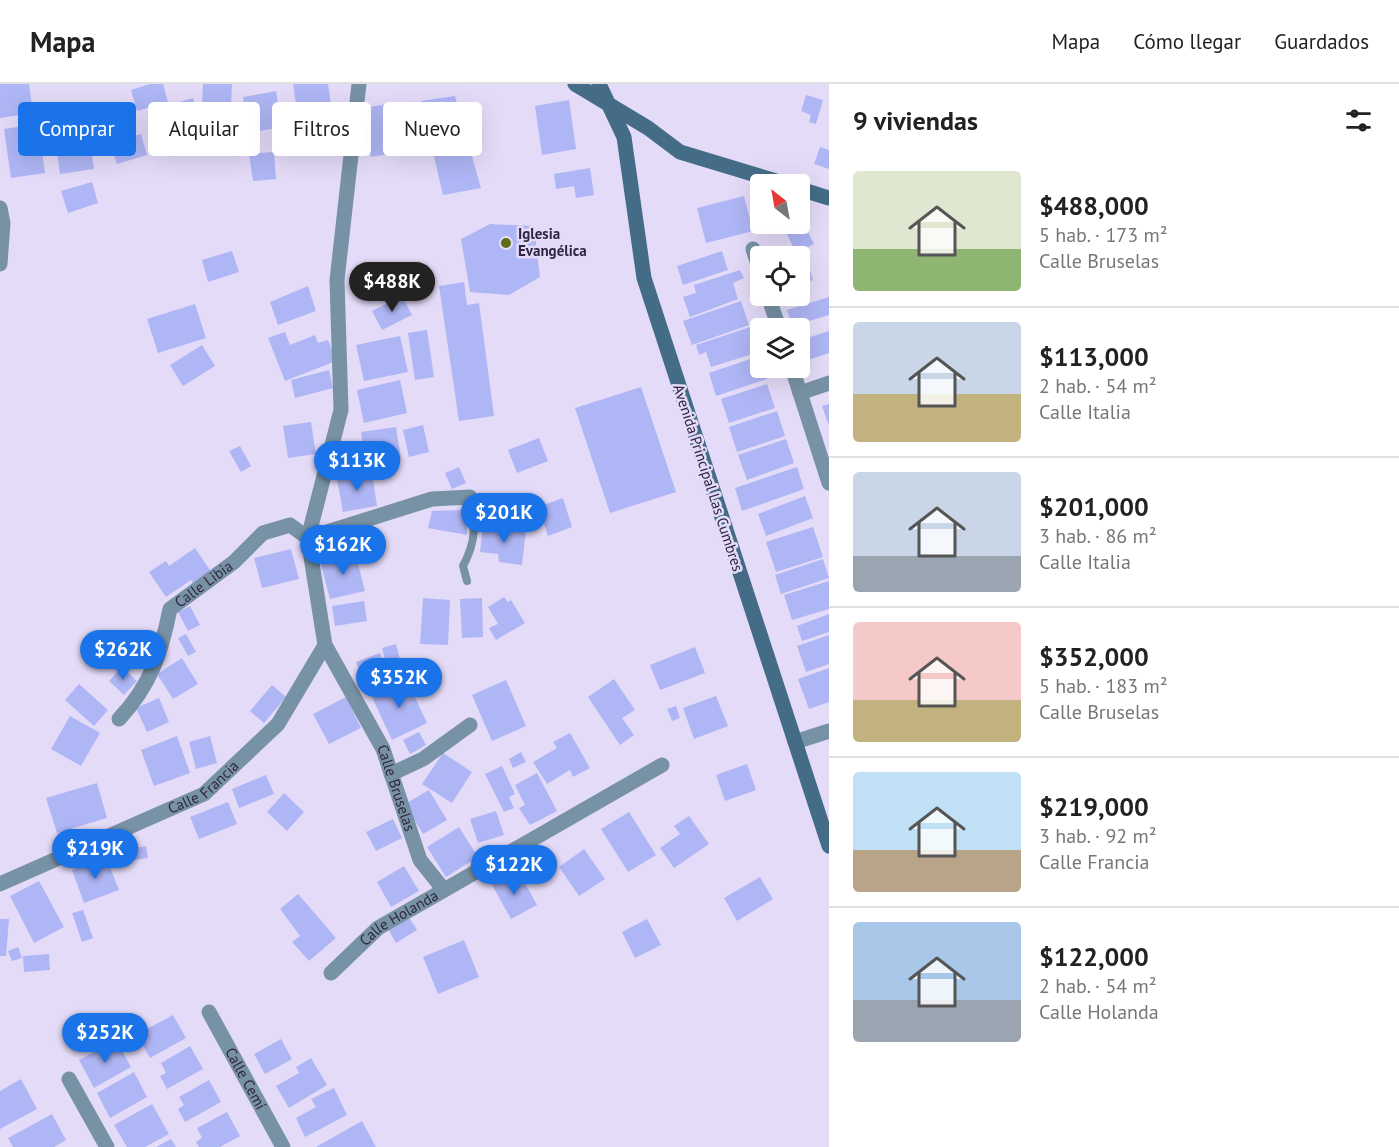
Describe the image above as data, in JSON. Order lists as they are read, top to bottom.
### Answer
{
  "streets": {
    "street": [
      "Avenida Principal Las Cumbres",
      "Calle Libia",
      "Calle Francia",
      "Calle Bruselas",
      "Calle Holanda",
      "Calle Cemí"
    ]
  },
  "crossings": [
    ["Calle Libia", "Calle Bruselas"],
    ["Calle Francia", "Calle Bruselas"],
    ["Calle Bruselas", "Calle Holanda"]
  ],
  "places": ["Iglesia Evangélica"],
  "north": "top left",
  "page": {
    "header": "Mapa",
    "nav": ["Mapa", "Cómo llegar", "Guardados"],
    "heading": "9 viviendas",
    "chip": [
      "Comprar",
      "Alquilar",
      "Filtros",
      "Nuevo"
    ],
    "list": [
      {
        "name": "$488,000",
        "note": "5 hab. · 173 m² · Calle Bruselas"
      },
      {
        "name": "$113,000",
        "note": "2 hab. · 54 m² · Calle Italia"
      },
      {
        "name": "$201,000",
        "note": "3 hab. · 86 m² · Calle Italia"
      },
      {
        "name": "$352,000",
        "note": "5 hab. · 183 m² · Calle Bruselas"
      },
      {
        "name": "$219,000",
        "note": "3 hab. · 92 m² · Calle Francia"
      },
      {
        "name": "$122,000",
        "note": "2 hab. · 54 m² · Calle Holanda"
      }
    ],
    "price": [
      "$488K",
      "$113K",
      "$201K",
      "$162K",
      "$262K",
      "$352K",
      "$219K",
      "$122K",
      "$252K"
    ]
  }
}
